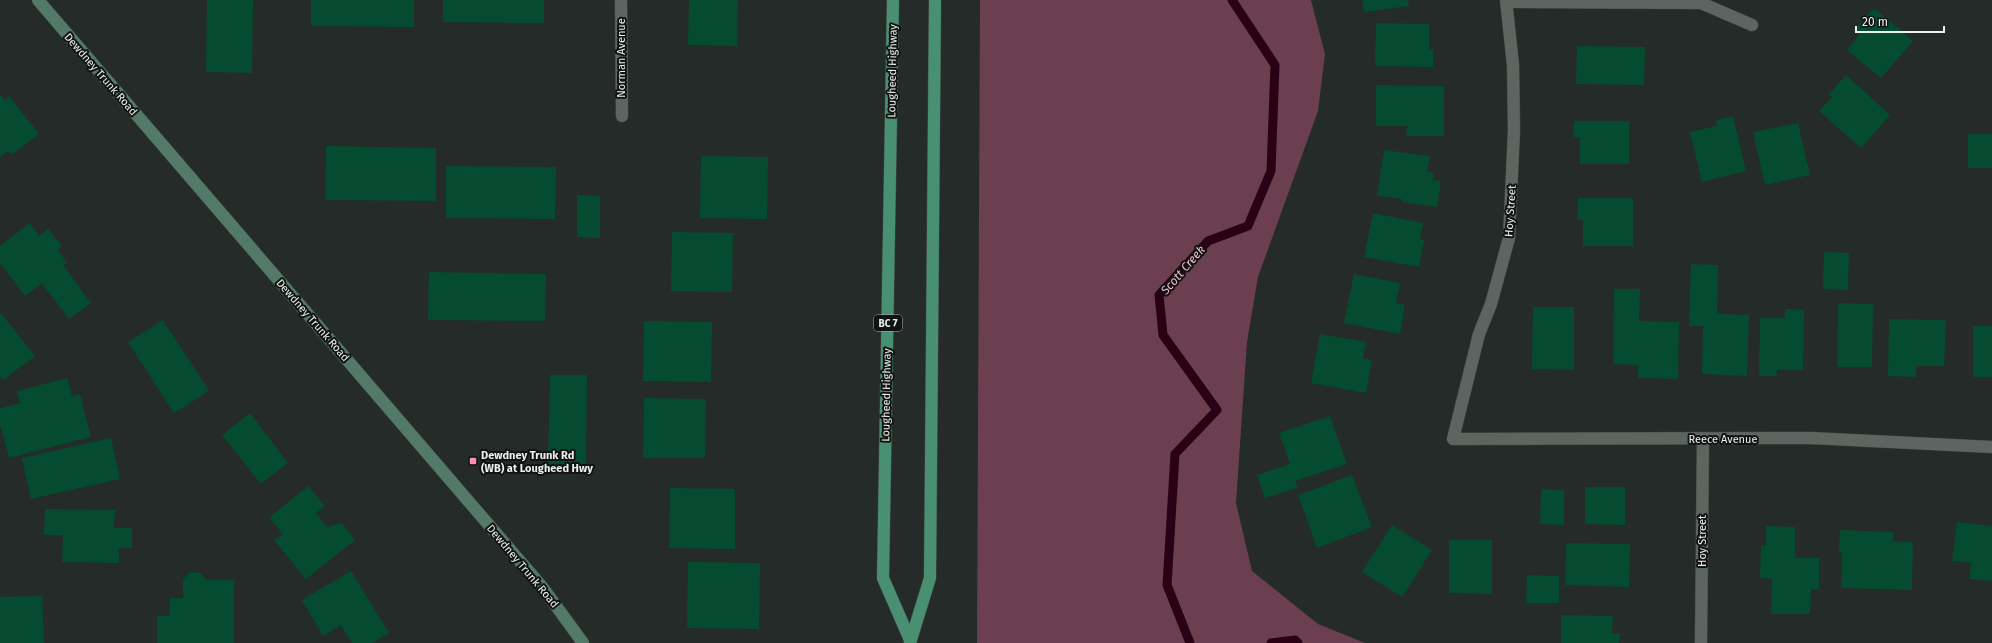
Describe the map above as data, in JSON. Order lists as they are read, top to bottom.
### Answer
{
  "streets": {
    "main road": ["Lougheed Highway", "Dewdney Trunk Road", "BC 7"],
    "street": ["Norman Avenue", "Hoy Street", "Reece Avenue"]
  },
  "crossings": [
    ["Hoy Street", "Reece Avenue"]
  ],
  "water": ["Scott Creek"],
  "places": {
    "transit": ["Dewdney Trunk Rd (WB) at Lougheed Hwy"]
  },
  "scale_bar": "20 m"
}
